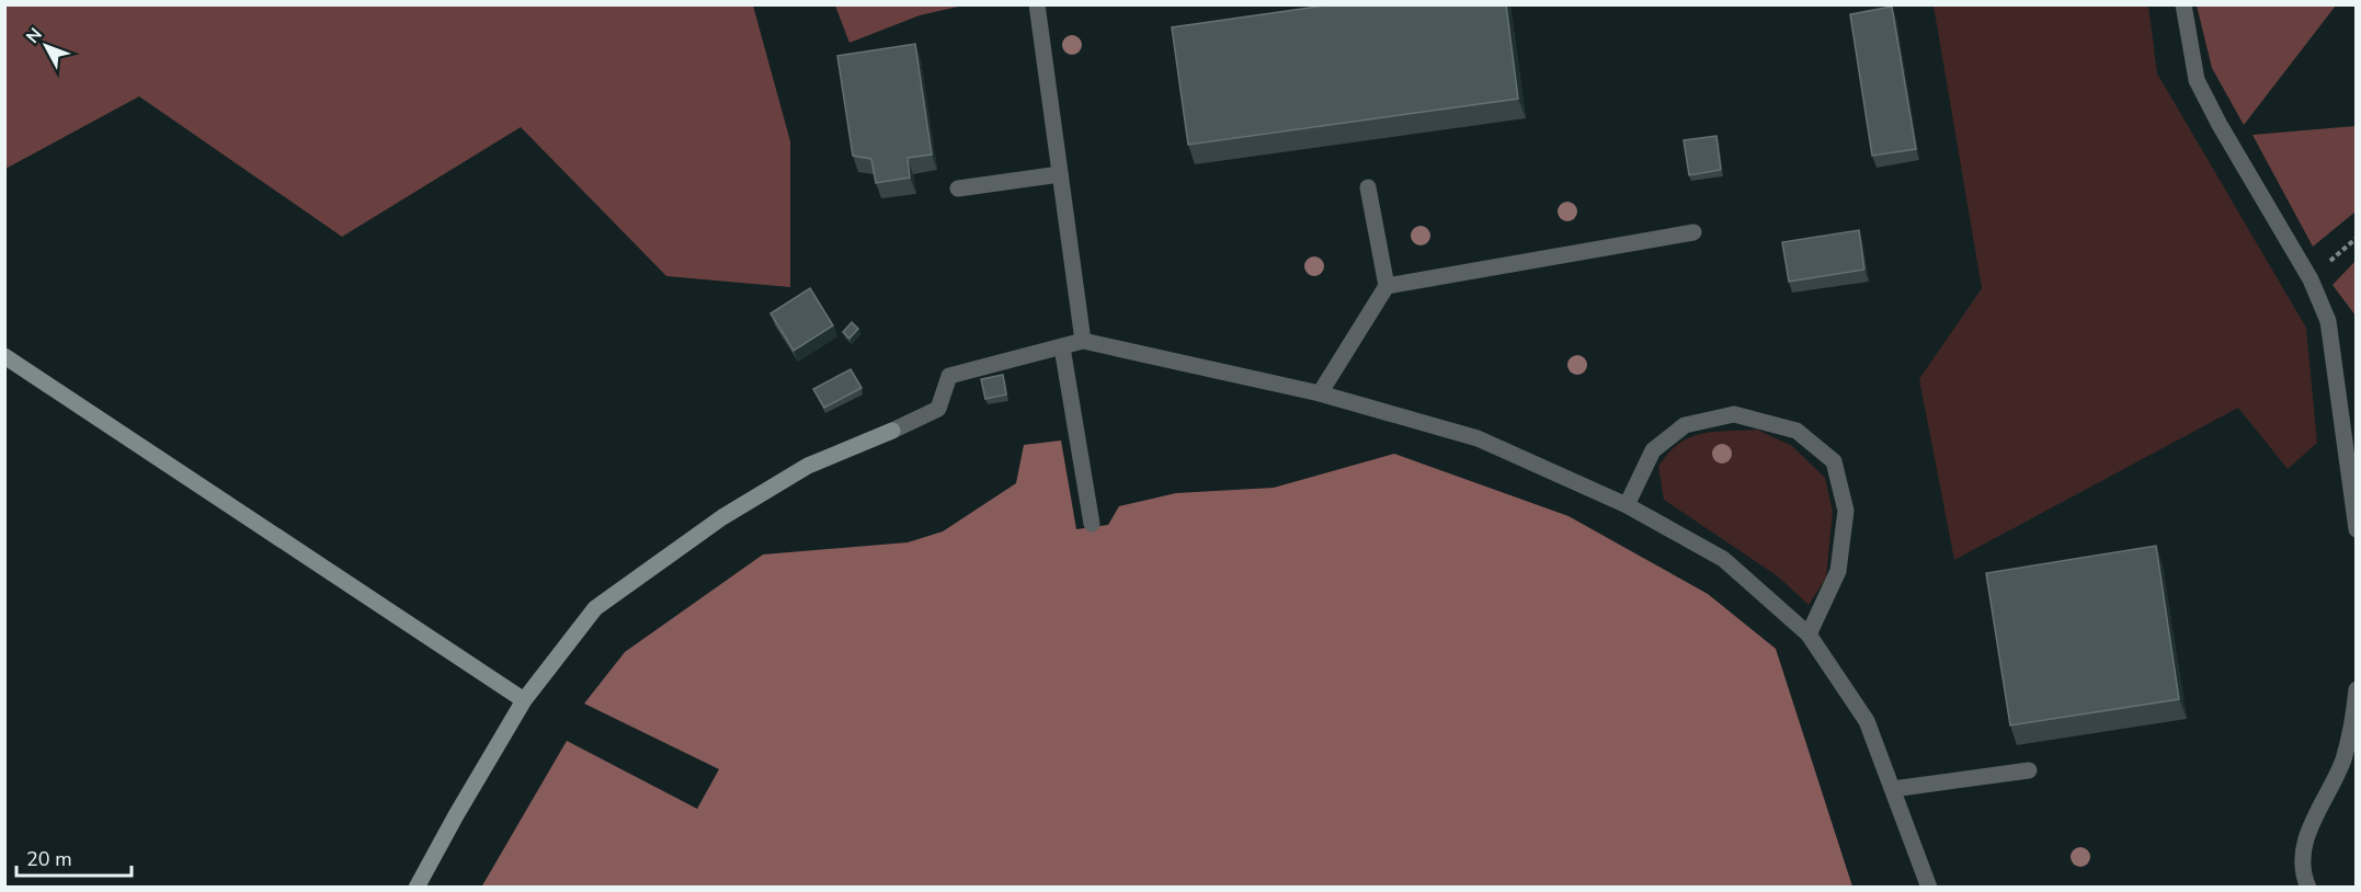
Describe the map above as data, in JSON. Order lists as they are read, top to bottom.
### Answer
{
  "scale_bar": "20 m",
  "north": "top left"
}
